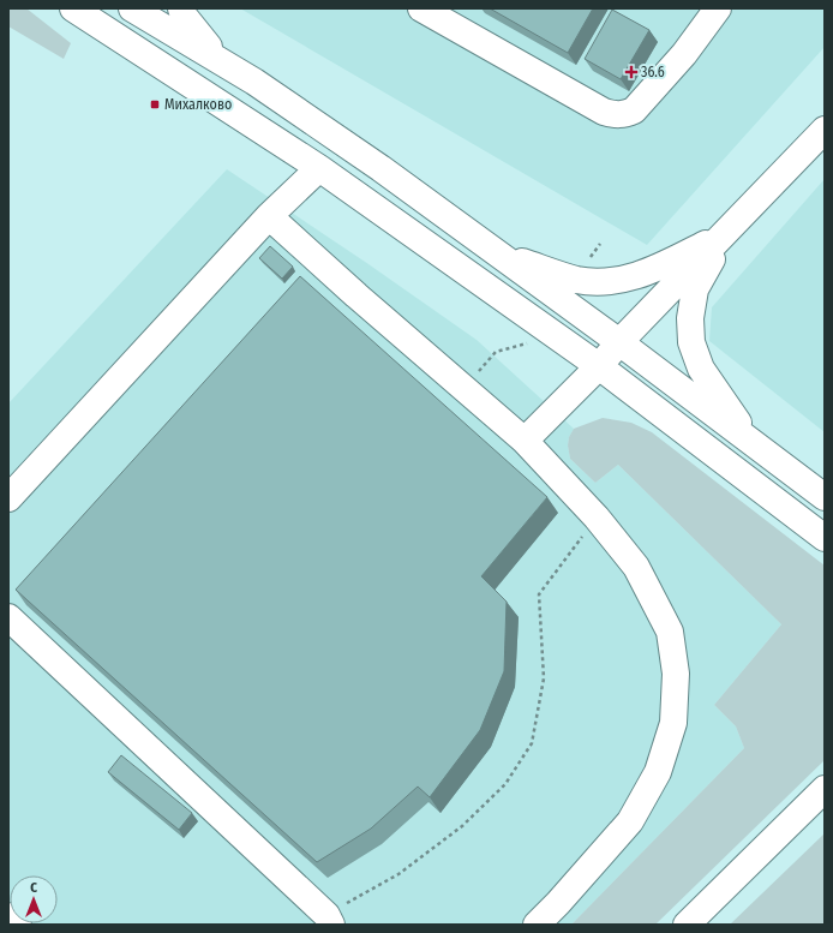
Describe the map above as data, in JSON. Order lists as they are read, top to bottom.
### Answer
{
  "places": {
    "health": ["36.6"],
    "transit": ["Михалково"]
  },
  "north": "top"
}
